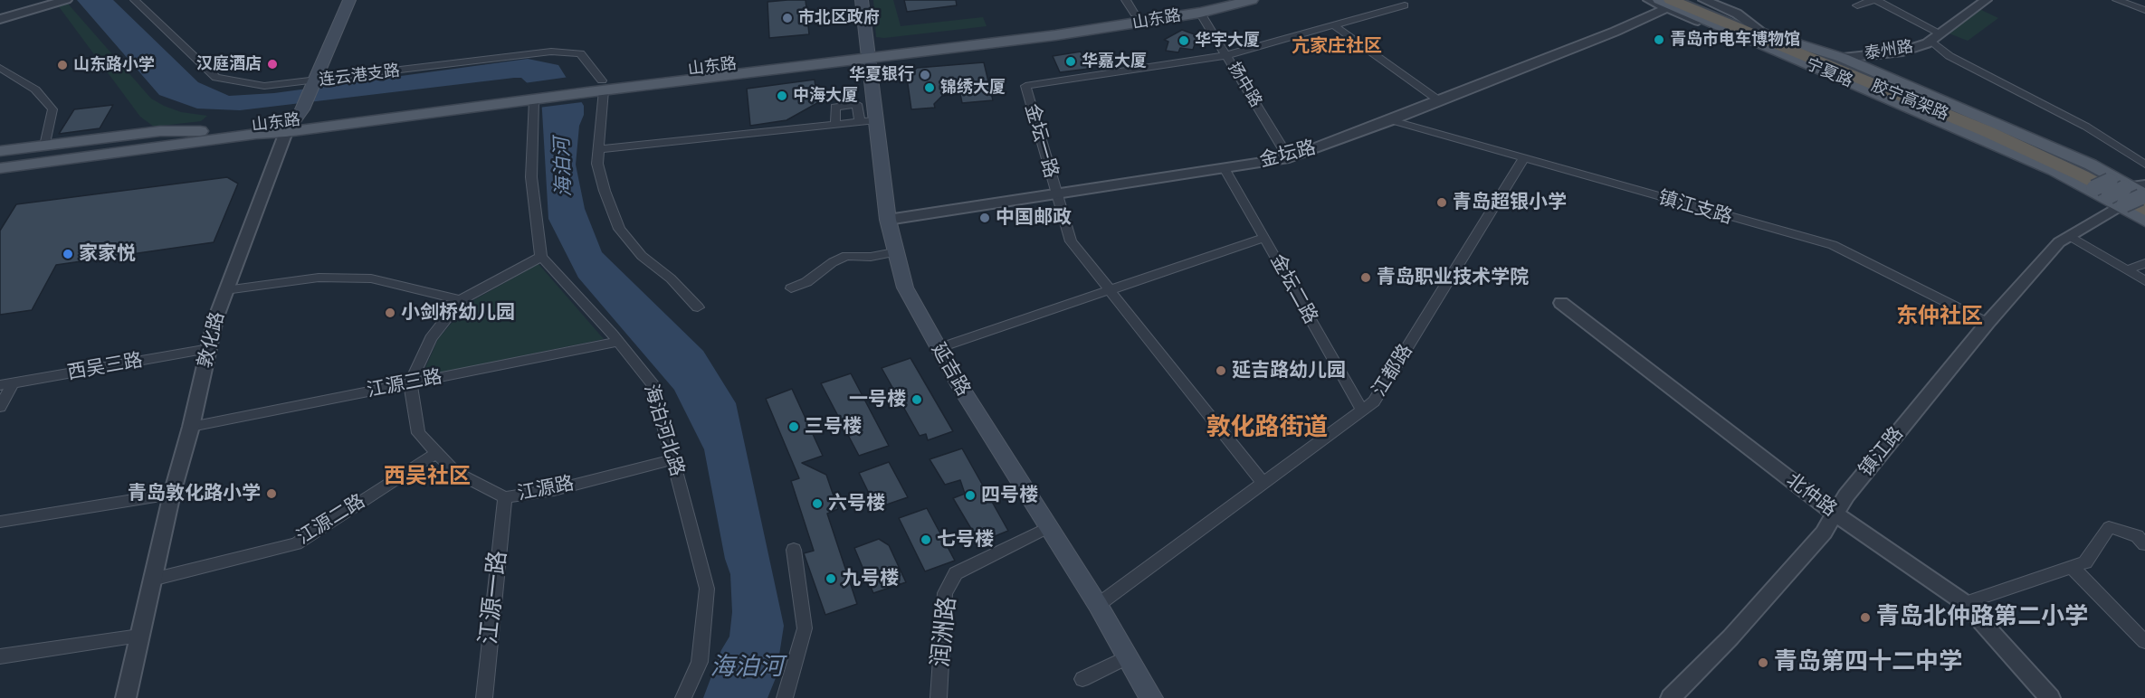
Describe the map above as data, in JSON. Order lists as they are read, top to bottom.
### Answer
{
  "streets": {
    "highway": ["胶宁高架路"],
    "main road": [
      "山东路",
      "宁夏路",
      "敦化路",
      "延吉路"
    ],
    "street": [
      "泰州路",
      "连云港支路",
      "扬中路",
      "金坛一路",
      "金坛路",
      "镇江支路",
      "金坛二路",
      "西吴三路",
      "江都路",
      "江源三路",
      "海泊河北路",
      "镇江路",
      "江源路",
      "北仲路",
      "江源二路",
      "江源一路",
      "润洲路"
    ]
  },
  "crossings": [
    ["山东路", "连云港支路"],
    ["山东路", "扬中路"],
    ["山东路", "敦化路"],
    ["山东路", "延吉路"],
    ["泰州路", "宁夏路"],
    ["宁夏路", "胶宁高架路"],
    ["宁夏路", "金坛路"],
    ["宁夏路", "镇江路"],
    ["连云港支路", "敦化路"],
    ["扬中路", "金坛一路"],
    ["扬中路", "金坛路"],
    ["胶宁高架路", "金坛路"],
    ["胶宁高架路", "镇江路"],
    ["金坛一路", "金坛路"],
    ["金坛一路", "江都路"],
    ["金坛路", "镇江支路"],
    ["金坛路", "金坛二路"],
    ["金坛路", "延吉路"],
    ["镇江支路", "江都路"],
    ["镇江支路", "镇江路"],
    ["金坛二路", "江都路"],
    ["敦化路", "西吴三路"],
    ["敦化路", "江源三路"],
    ["敦化路", "江源二路"],
    ["延吉路", "江都路"],
    ["延吉路", "润洲路"],
    ["江源三路", "海泊河北路"],
    ["江源三路", "江源路"],
    ["海泊河北路", "江源路"],
    ["镇江路", "北仲路"],
    ["江源路", "江源二路"],
    ["江源路", "江源一路"]
  ],
  "districts": [
    "亢家庄社区",
    "东仲社区",
    "敦化路街道",
    "西吴社区"
  ],
  "water": ["海泊河"],
  "places": [
    "市北区政府",
    "青岛市电车博物馆",
    "华宇大厦",
    "华嘉大厦",
    "汉庭酒店",
    "山东路小学",
    "华夏银行",
    "锦绣大厦",
    "中海大厦",
    "青岛超银小学",
    "中国邮政",
    "家家悦",
    "青岛职业技术学院",
    "小剑桥幼儿园",
    "延吉路幼儿园",
    "一号楼",
    "三号楼",
    "青岛敦化路小学",
    "四号楼",
    "六号楼",
    "七号楼",
    "九号楼",
    "青岛北仲路第二小学",
    "青岛第四十二中学"
  ]
}
